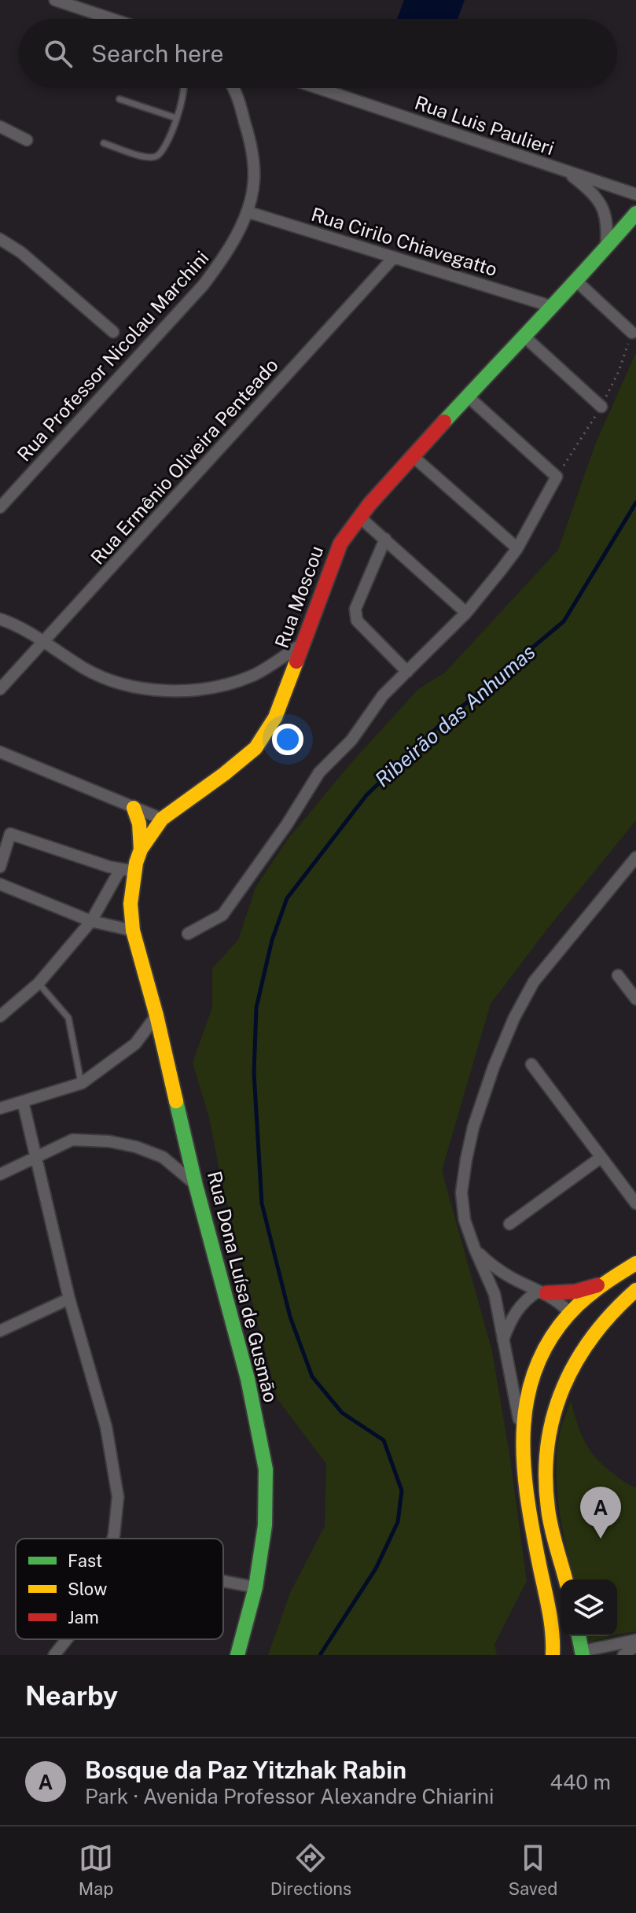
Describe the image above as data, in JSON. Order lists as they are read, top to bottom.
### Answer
{
  "streets": {
    "street": [
      "Rua Luis Paulieri",
      "Rua Cirilo Chiavegatto",
      "Rua Professor Nicolau Marchini",
      "Rua Ermênio Oliveira Penteado",
      "Rua Moscou",
      "Rua Dona Luísa de Gusmão"
    ]
  },
  "crossings": [
    ["Rua Luis Paulieri", "Rua Moscou"],
    ["Rua Cirilo Chiavegatto", "Rua Professor Nicolau Marchini"],
    ["Rua Cirilo Chiavegatto", "Rua Ermênio Oliveira Penteado"],
    ["Rua Cirilo Chiavegatto", "Rua Moscou"],
    ["Rua Moscou", "Rua Dona Luísa de Gusmão"]
  ],
  "water": ["Ribeirão das Anhumas"],
  "legend": ["Fast", "Slow", "Jam"],
  "page": {
    "search": "Search here",
    "pins": "A",
    "heading": "Nearby",
    "list": [
      {
        "mark": "A",
        "name": "Bosque da Paz Yitzhak Rabin",
        "note": "Park · Avenida Professor Alexandre Chiarini",
        "value": "440 m"
      }
    ],
    "nav": ["Map", "Directions", "Saved"]
  }
}
